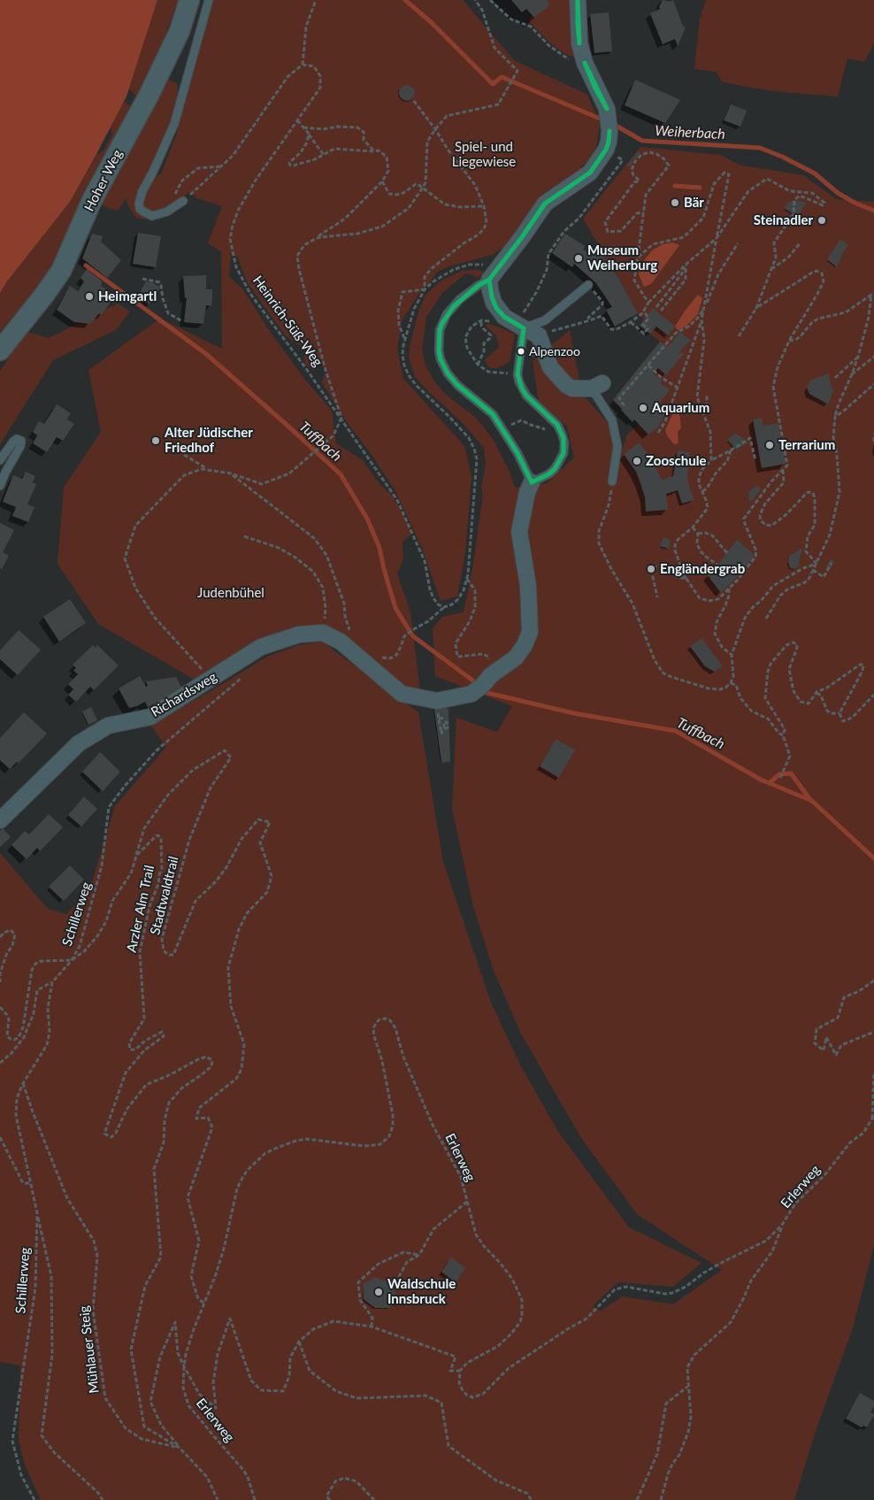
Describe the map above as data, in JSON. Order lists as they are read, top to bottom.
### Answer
{
  "streets": {
    "street": ["Hoher Weg", "Richardsweg"],
    "path": [
      "Heinrich-Süß-Weg",
      "Stadtwaldtrail",
      "Arzler Alm Trail",
      "Schillerweg",
      "Erlerweg",
      "Mühlauer Steig"
    ]
  },
  "crossings": [
    ["Stadtwaldtrail", "Arzler Alm Trail"],
    ["Stadtwaldtrail", "Erlerweg"],
    ["Arzler Alm Trail", "Schillerweg"],
    ["Arzler Alm Trail", "Mühlauer Steig"],
    ["Schillerweg", "Mühlauer Steig"]
  ],
  "water": ["Weiherbach", "Tuffbach"],
  "parks": ["Spiel- und Liegewiese", "Judenbühel"],
  "places": [
    "Bär",
    "Steinadler",
    "Museum Weiherburg",
    "Heimgartl",
    "Alpenzoo",
    "Aquarium",
    "Alter Jüdischer Friedhof",
    "Terrarium",
    "Zooschule",
    "Engländergrab",
    "Waldschule Innsbruck"
  ]
}
